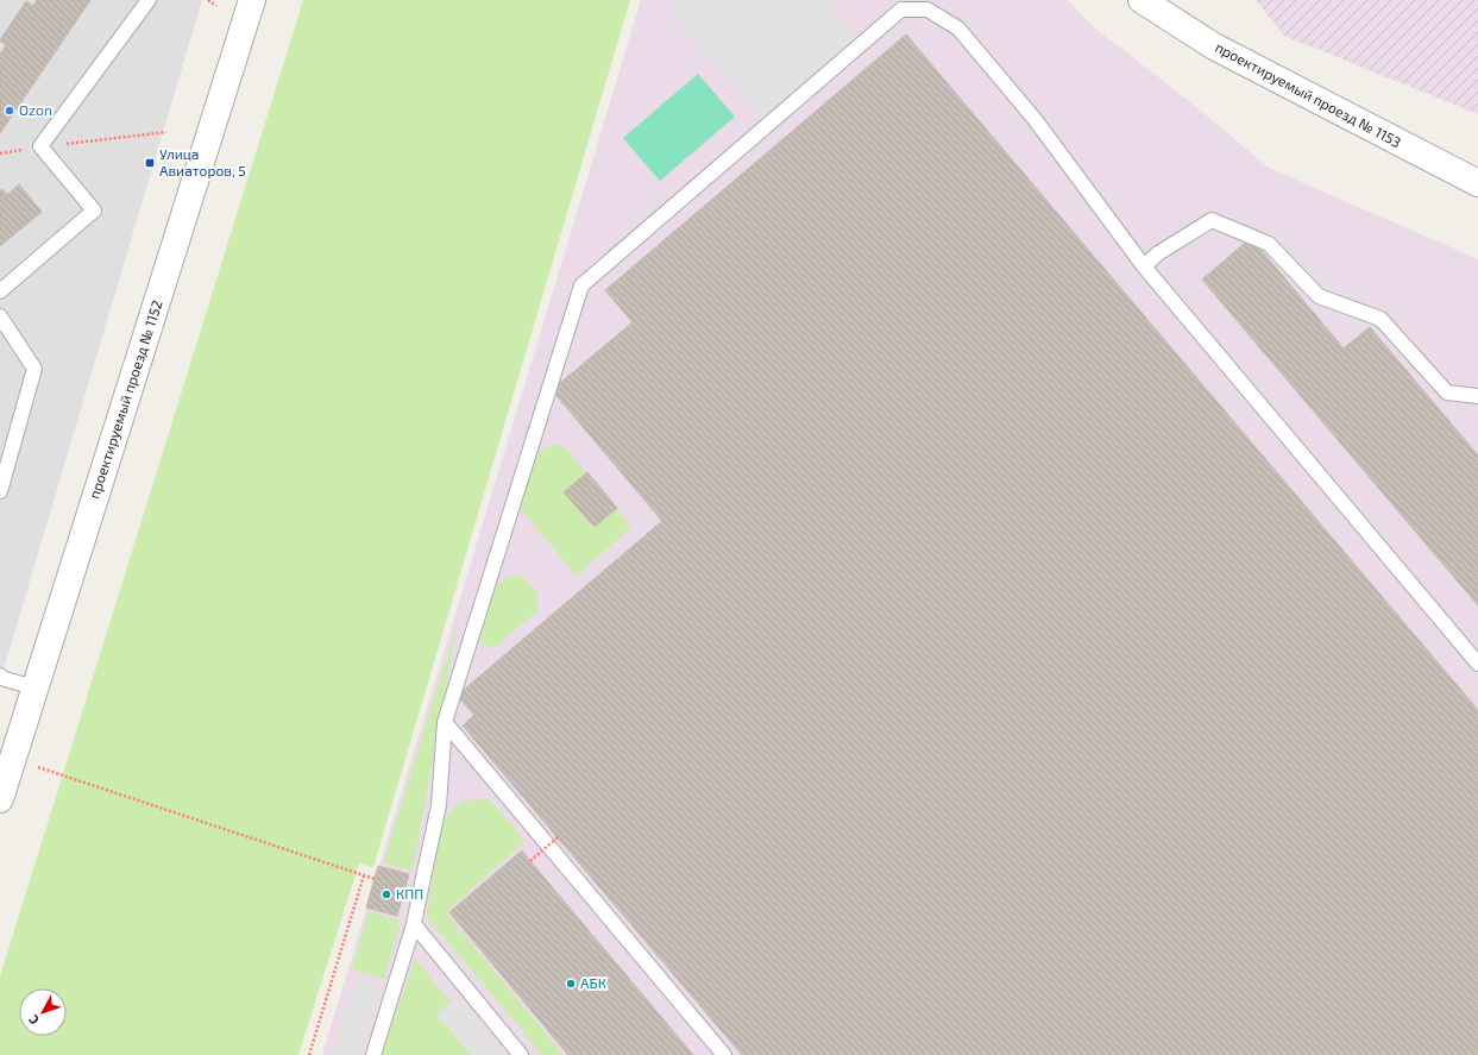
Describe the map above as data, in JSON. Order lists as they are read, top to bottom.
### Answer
{
  "streets": {
    "street": ["проектируемый проезд № 1153", "проектируемый проезд № 1152"]
  },
  "places": {
    "other": ["Ozon", "КПП", "АБК"],
    "transit": ["Улица Авиаторов, 5"]
  },
  "north": "bottom left"
}
